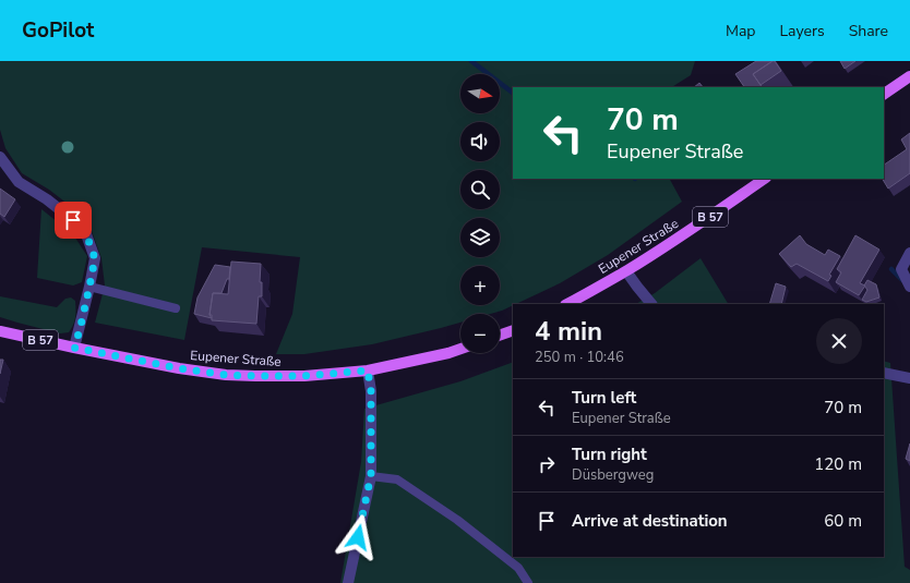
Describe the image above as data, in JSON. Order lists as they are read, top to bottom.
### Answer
{
  "streets": {
    "main road": ["B 57", "Eupener Straße"]
  },
  "north": "right",
  "page": {
    "header": "GoPilot",
    "nav": ["Map", "Layers", "Share"],
    "map_buttons": ["+", "−"],
    "turn": ["70 m", "Eupener Straße"],
    "heading": ["4 min", "250 m · 10:46"],
    "list": [
      {
        "name": "Turn left",
        "note": "Eupener Straße",
        "value": "70 m"
      },
      {
        "name": "Turn right",
        "note": "Düsbergweg",
        "value": "120 m"
      },
      {
        "name": "Arrive at destination",
        "value": "60 m"
      }
    ]
  }
}
